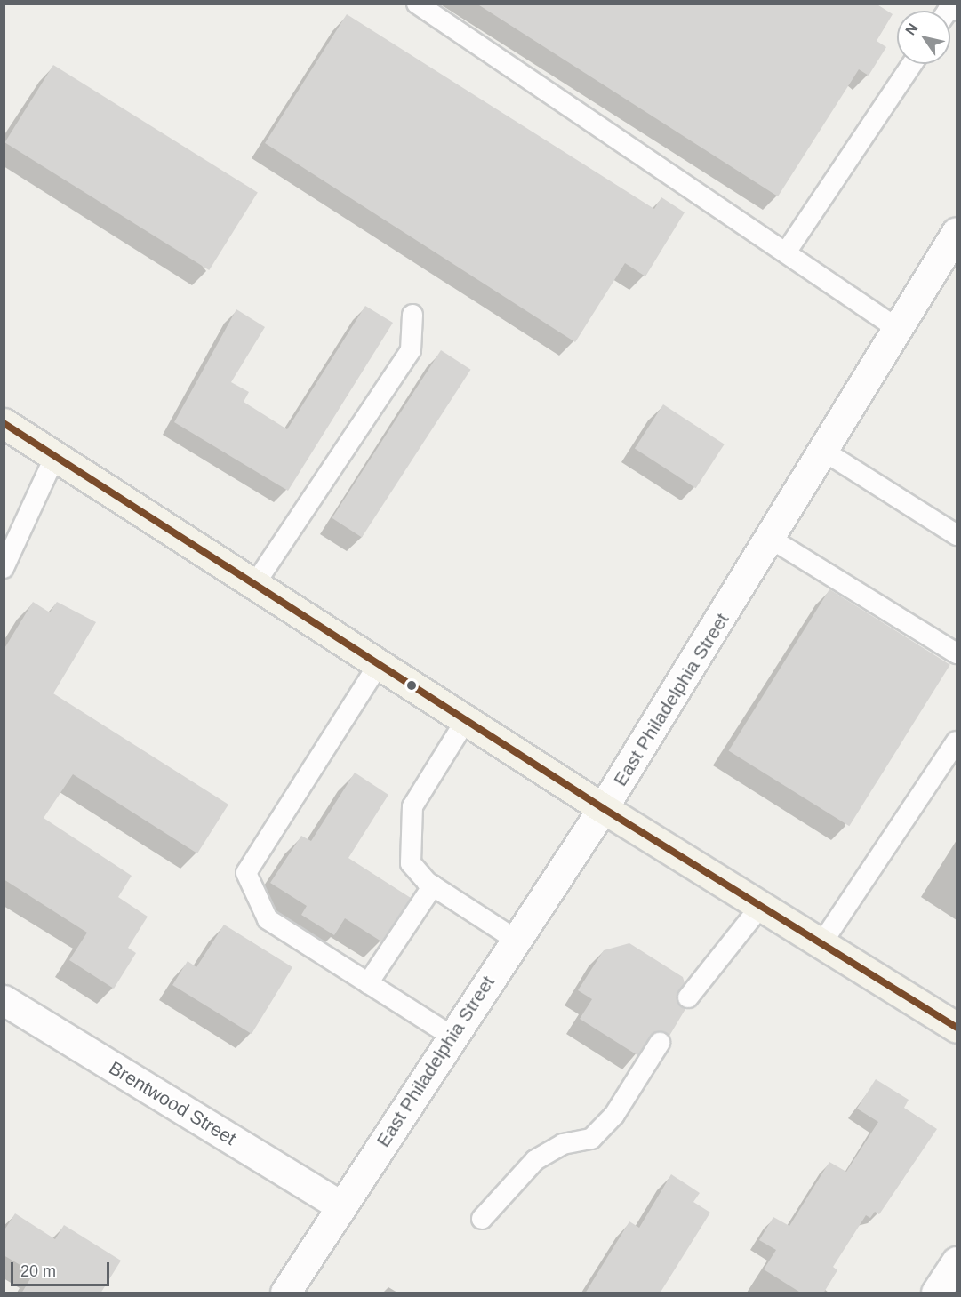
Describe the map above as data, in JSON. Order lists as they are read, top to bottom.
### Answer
{
  "streets": {
    "street": ["East Philadelphia Street", "Brentwood Street"]
  },
  "crossings": [
    ["East Philadelphia Street", "Brentwood Street"]
  ],
  "scale_bar": "20 m",
  "north": "top left"
}
